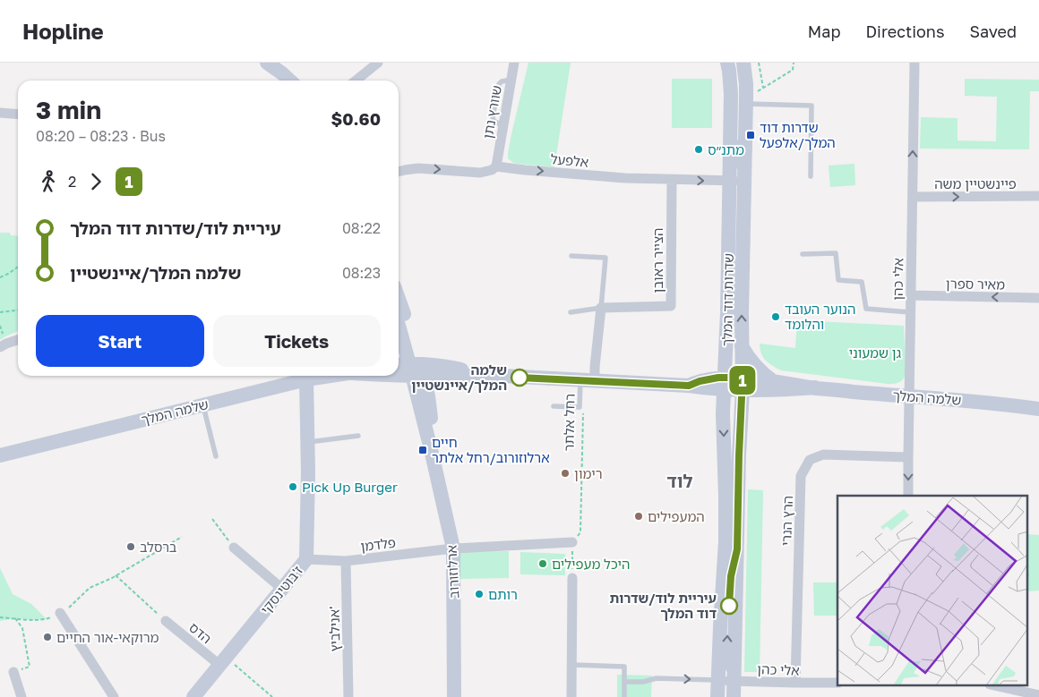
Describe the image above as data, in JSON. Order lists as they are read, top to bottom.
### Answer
{
  "streets": {
    "street": [
      "שוורץ נתן",
      "אלפעל",
      "פיינשטיין משה",
      "הצייר ראובן",
      "אלי כהן",
      "מאיר ספרן",
      "שדרות דוד המלך",
      "שלמה המלך",
      "הרץ הנרי",
      "פלדמן",
      "ארלוזורוב",
      "ז'בוטינסקי",
      "אנילביץ'",
      "הדס"
    ],
    "path": ["רחל אלתר"]
  },
  "crossings": [
    ["שוורץ נתן", "אלפעל"],
    ["אלפעל", "הצייר ראובן"],
    ["אלפעל", "שדרות דוד המלך"],
    ["פיינשטיין משה", "אלי כהן"],
    ["אלי כהן", "מאיר ספרן"],
    ["אלי כהן", "שדרות דוד המלך"],
    ["אלי כהן", "שלמה המלך"],
    ["אלי כהן", "הרץ הנרי"],
    ["שדרות דוד המלך", "שלמה המלך"],
    ["שלמה המלך", "ארלוזורוב"],
    ["שלמה המלך", "ז'בוטינסקי"],
    ["פלדמן", "ארלוזורוב"],
    ["פלדמן", "ז'בוטינסקי"],
    ["פלדמן", "אנילביץ'"],
    ["ז'בוטינסקי", "הדס"]
  ],
  "one_way": ["אלפעל", "פיינשטיין משה", "מאיר ספרן"],
  "districts": ["לוד"],
  "parks": ["גן שמעוני"],
  "places": {
    "transit": ["שדרות דוד המלך/אלפעל", "חיים ארלוזורוב/רחל אלתר"],
    "other": [
      "מתנ״ס",
      "הנוער העובד והלומד",
      "שלמה המלך/איינשטיין",
      "רימון",
      "Pick Up Burger",
      "המעפילים",
      "ברסלב",
      "היכל מעפילים",
      "רותם",
      "עיריית לוד/שדרות דוד המלך",
      "מרוקאי-אור החיים"
    ]
  },
  "lines": ["bus line 1"],
  "page": {
    "header": "Hopline",
    "nav": ["Map", "Directions", "Saved"],
    "on_map": "1",
    "heading": ["3 min", "08:20 – 08:23 · Bus", "$0.60"],
    "legs": ["2", "1"],
    "list": [
      {
        "name": "עיריית לוד/שדרות דוד המלך",
        "value": "08:22"
      },
      {
        "name": "שלמה המלך/איינשטיין",
        "value": "08:23"
      }
    ],
    "buttons": ["Start", "Tickets"]
  }
}
